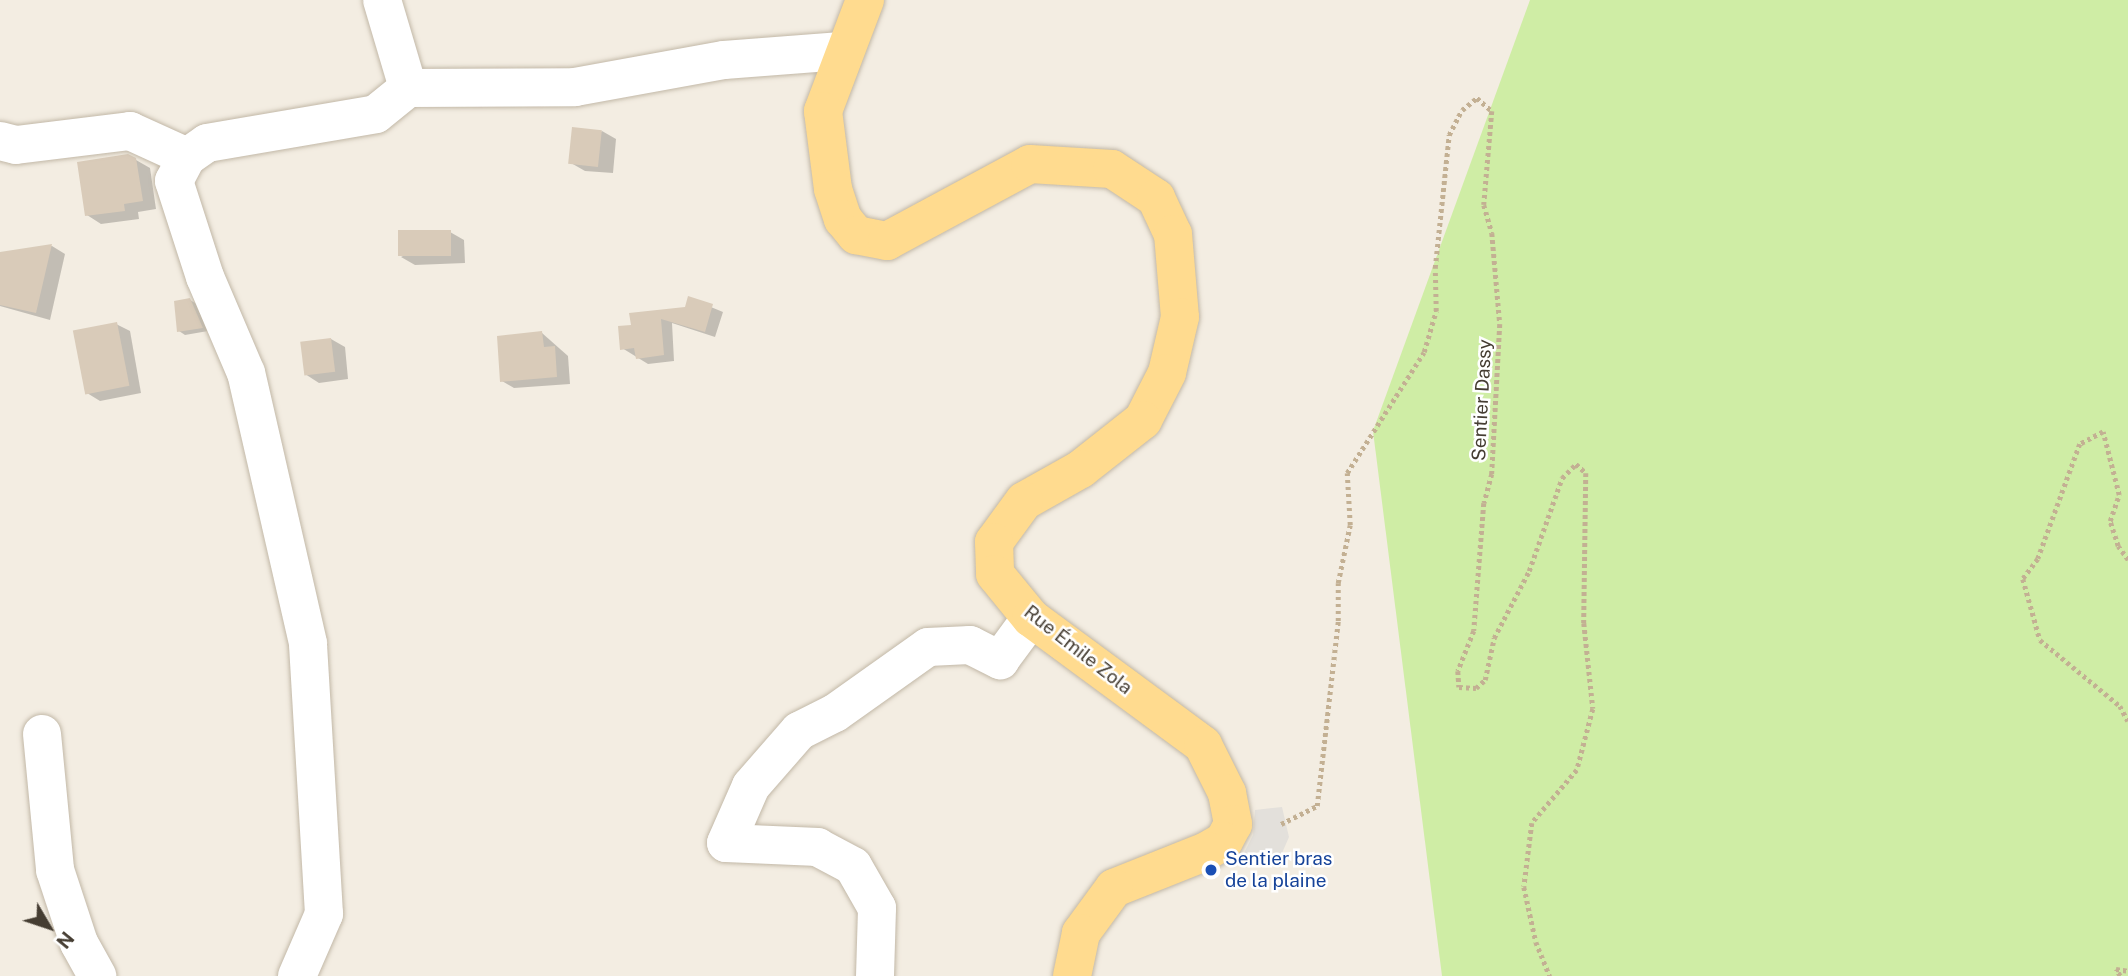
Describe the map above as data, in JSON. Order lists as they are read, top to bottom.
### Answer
{
  "streets": {
    "main road": ["Rue Émile Zola"],
    "path": ["Sentier Dassy"]
  },
  "places": ["Sentier bras de la plaine"],
  "north": "bottom right"
}
